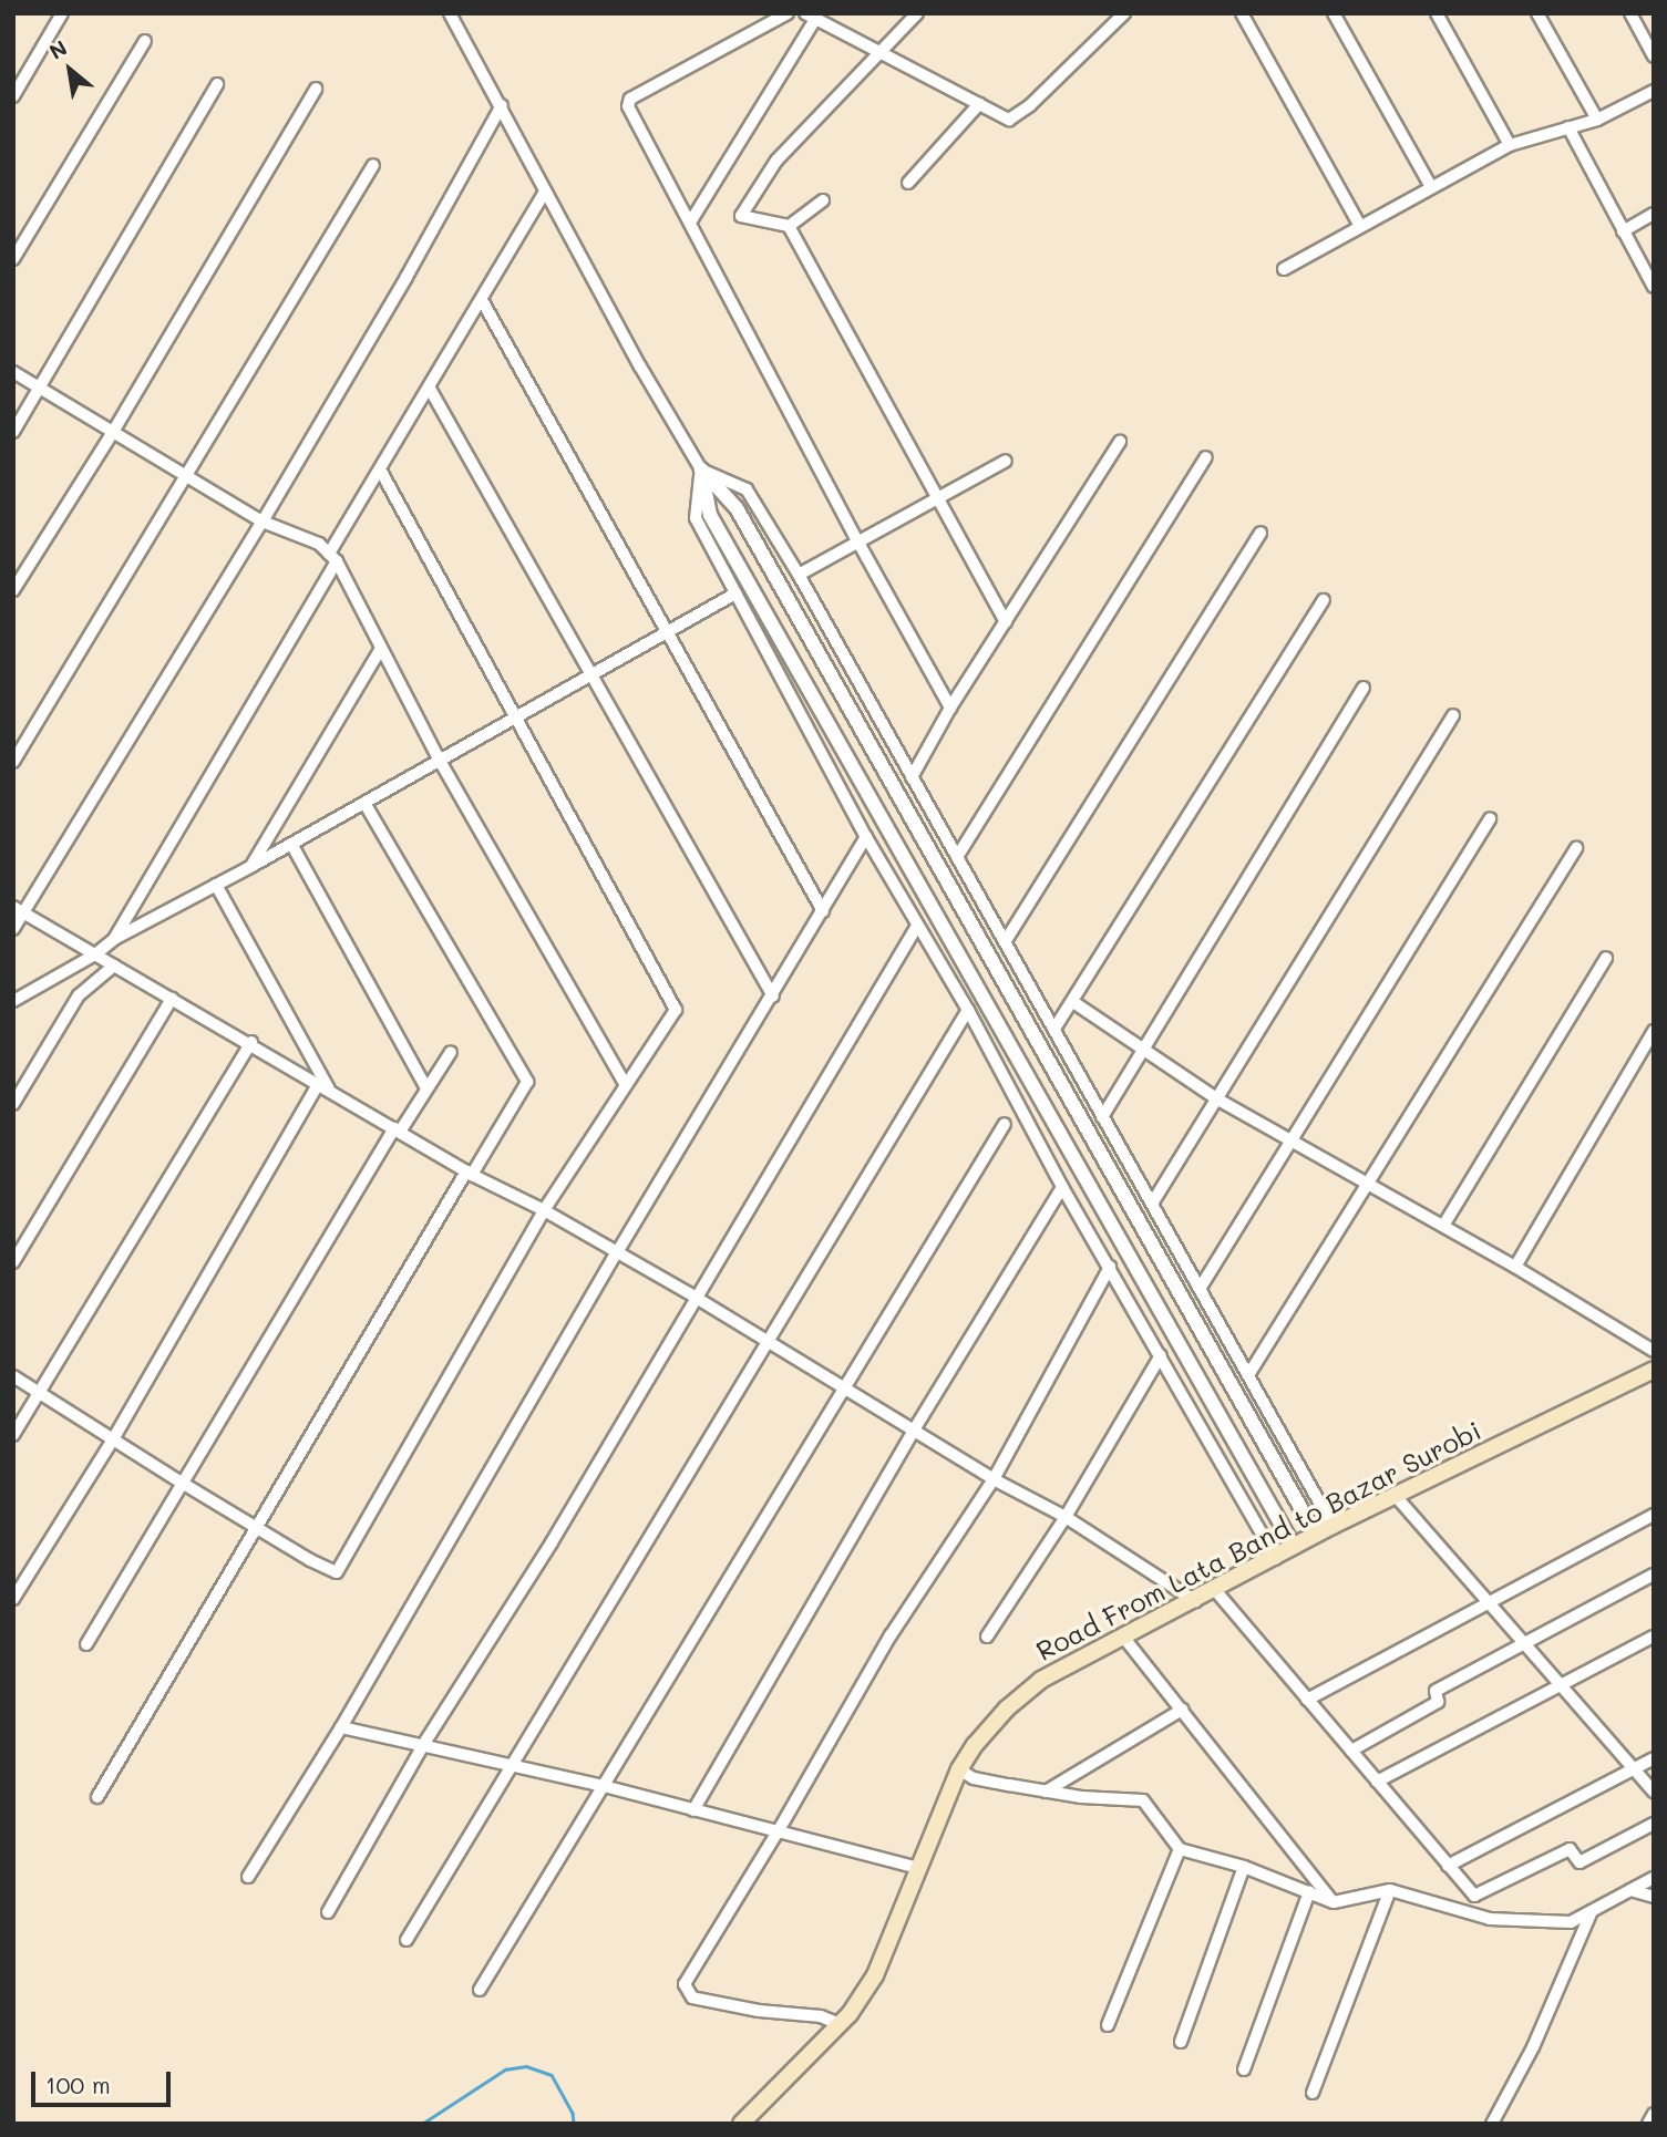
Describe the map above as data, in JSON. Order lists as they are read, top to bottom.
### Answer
{
  "streets": {
    "main road": ["Road From Lata Band to Bazar Surobi"]
  },
  "scale_bar": "100 m",
  "north": "top left"
}
